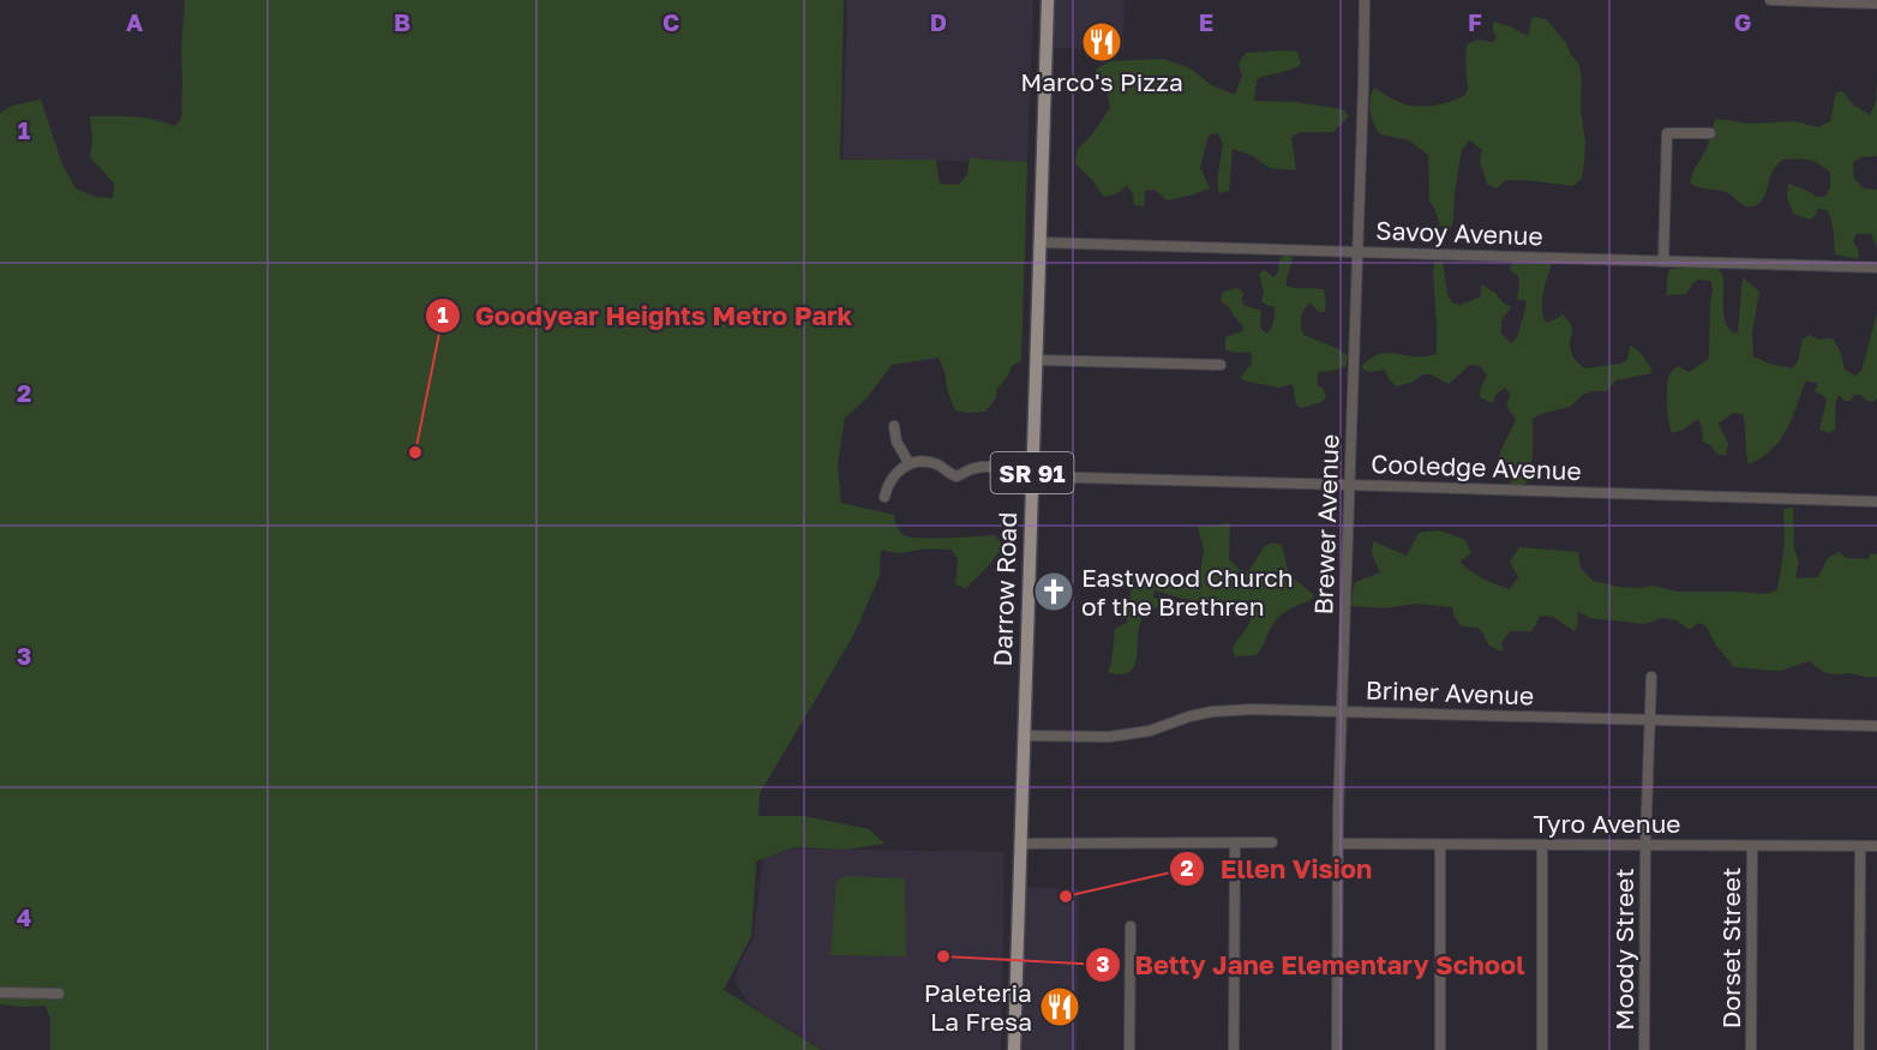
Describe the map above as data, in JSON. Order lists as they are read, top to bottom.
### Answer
{
  "streets": {
    "main road": ["SR 91", "Darrow Road"],
    "street": [
      "Savoy Avenue",
      "Cooledge Avenue",
      "Brewer Avenue",
      "Briner Avenue",
      "Tyro Avenue",
      "Dorset Street",
      "Moody Street"
    ]
  },
  "crossings": [
    ["Savoy Avenue", "Brewer Avenue"],
    ["Savoy Avenue", "Darrow Road"],
    ["Cooledge Avenue", "Brewer Avenue"],
    ["Cooledge Avenue", "Darrow Road"],
    ["Brewer Avenue", "Briner Avenue"],
    ["Brewer Avenue", "Tyro Avenue"],
    ["Darrow Road", "Briner Avenue"],
    ["Briner Avenue", "Moody Street"],
    ["Tyro Avenue", "Dorset Street"],
    ["Tyro Avenue", "Moody Street"]
  ],
  "places": {
    "restaurant": ["Marco's Pizza", "Paleteria La Fresa"],
    "other": ["Goodyear Heights Metro Park", "Ellen Vision", "Betty Jane Elementary School"],
    "church": ["Eastwood Church of the Brethren"]
  },
  "grid": {
    "columns": [
      "A",
      "B",
      "C",
      "D",
      "E",
      "F",
      "G"
    ],
    "rows": [
      "1",
      "2",
      "3",
      "4"
    ]
  }
}
